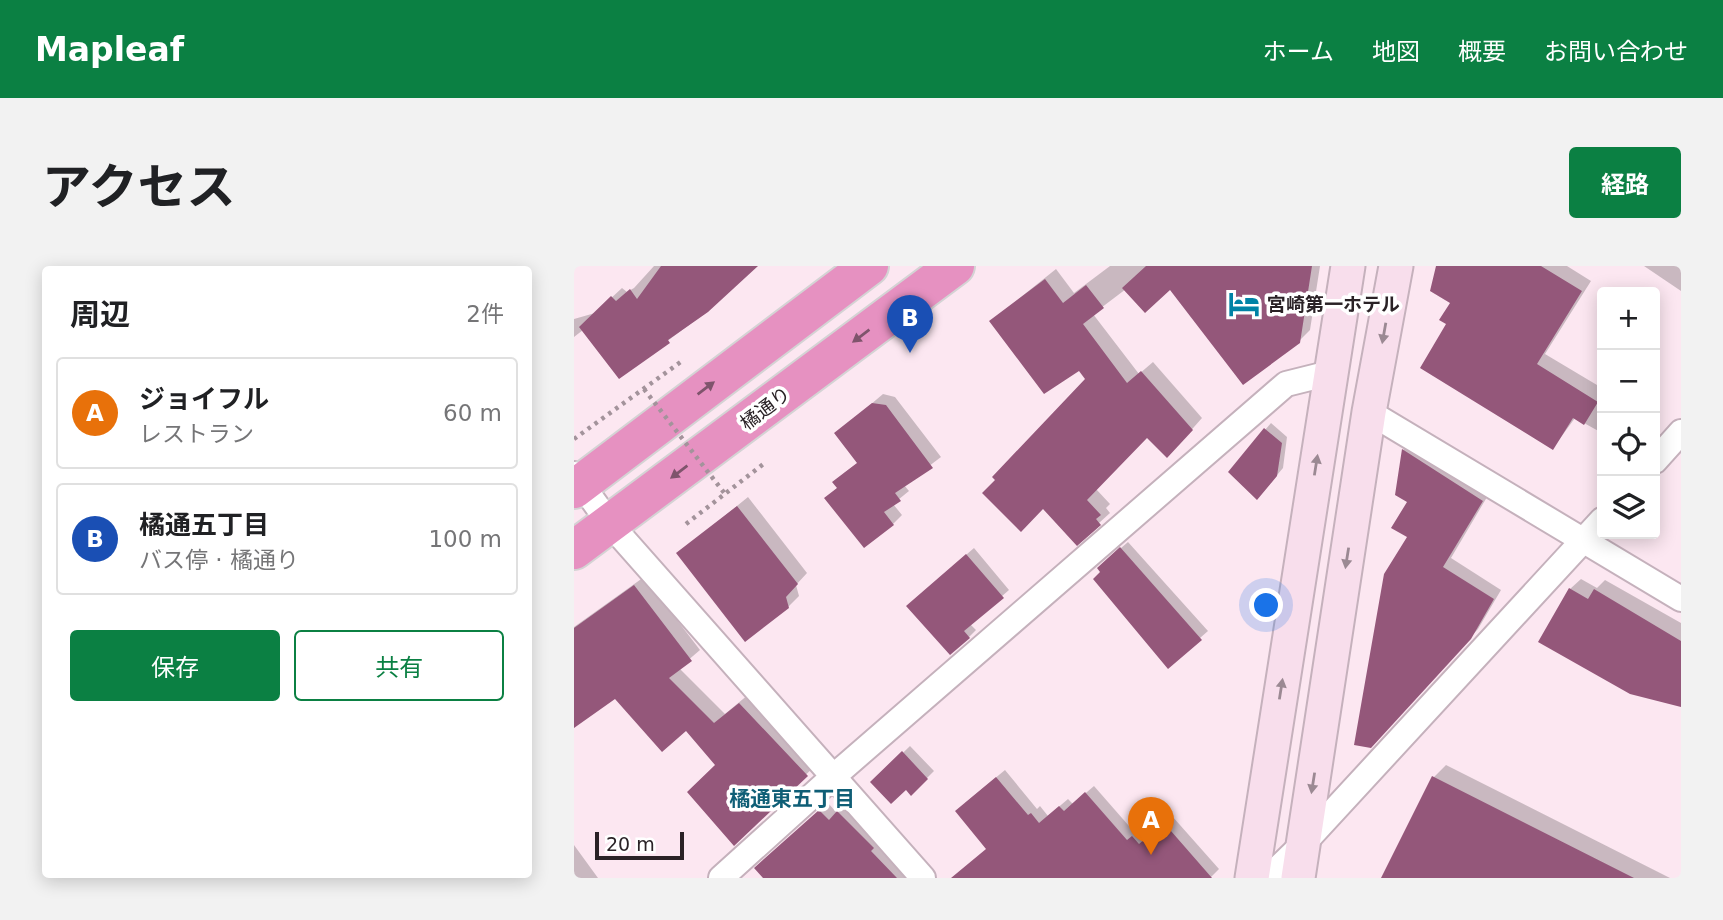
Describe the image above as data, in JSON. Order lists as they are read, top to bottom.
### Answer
{
  "streets": {
    "highway": ["橘通り"]
  },
  "districts": ["橘通東五丁目"],
  "places": {
    "hotel": ["宮崎第一ホテル"]
  },
  "scale_bar": "20 m",
  "page": {
    "header": "Mapleaf",
    "nav": [
      "ホーム",
      "地図",
      "概要",
      "お問い合わせ"
    ],
    "title": "アクセス",
    "buttons": [
      "経路",
      ["保存", "共有"]
    ],
    "heading": ["周辺", "2件"],
    "map_buttons": ["+", "−"],
    "pins": ["B", "A"],
    "list": [
      {
        "mark": "A",
        "name": "ジョイフル",
        "note": "レストラン",
        "value": "60 m"
      },
      {
        "mark": "B",
        "name": "橘通五丁目",
        "note": "バス停 · 橘通り",
        "value": "100 m"
      }
    ],
    "scale": "20 m"
  }
}
